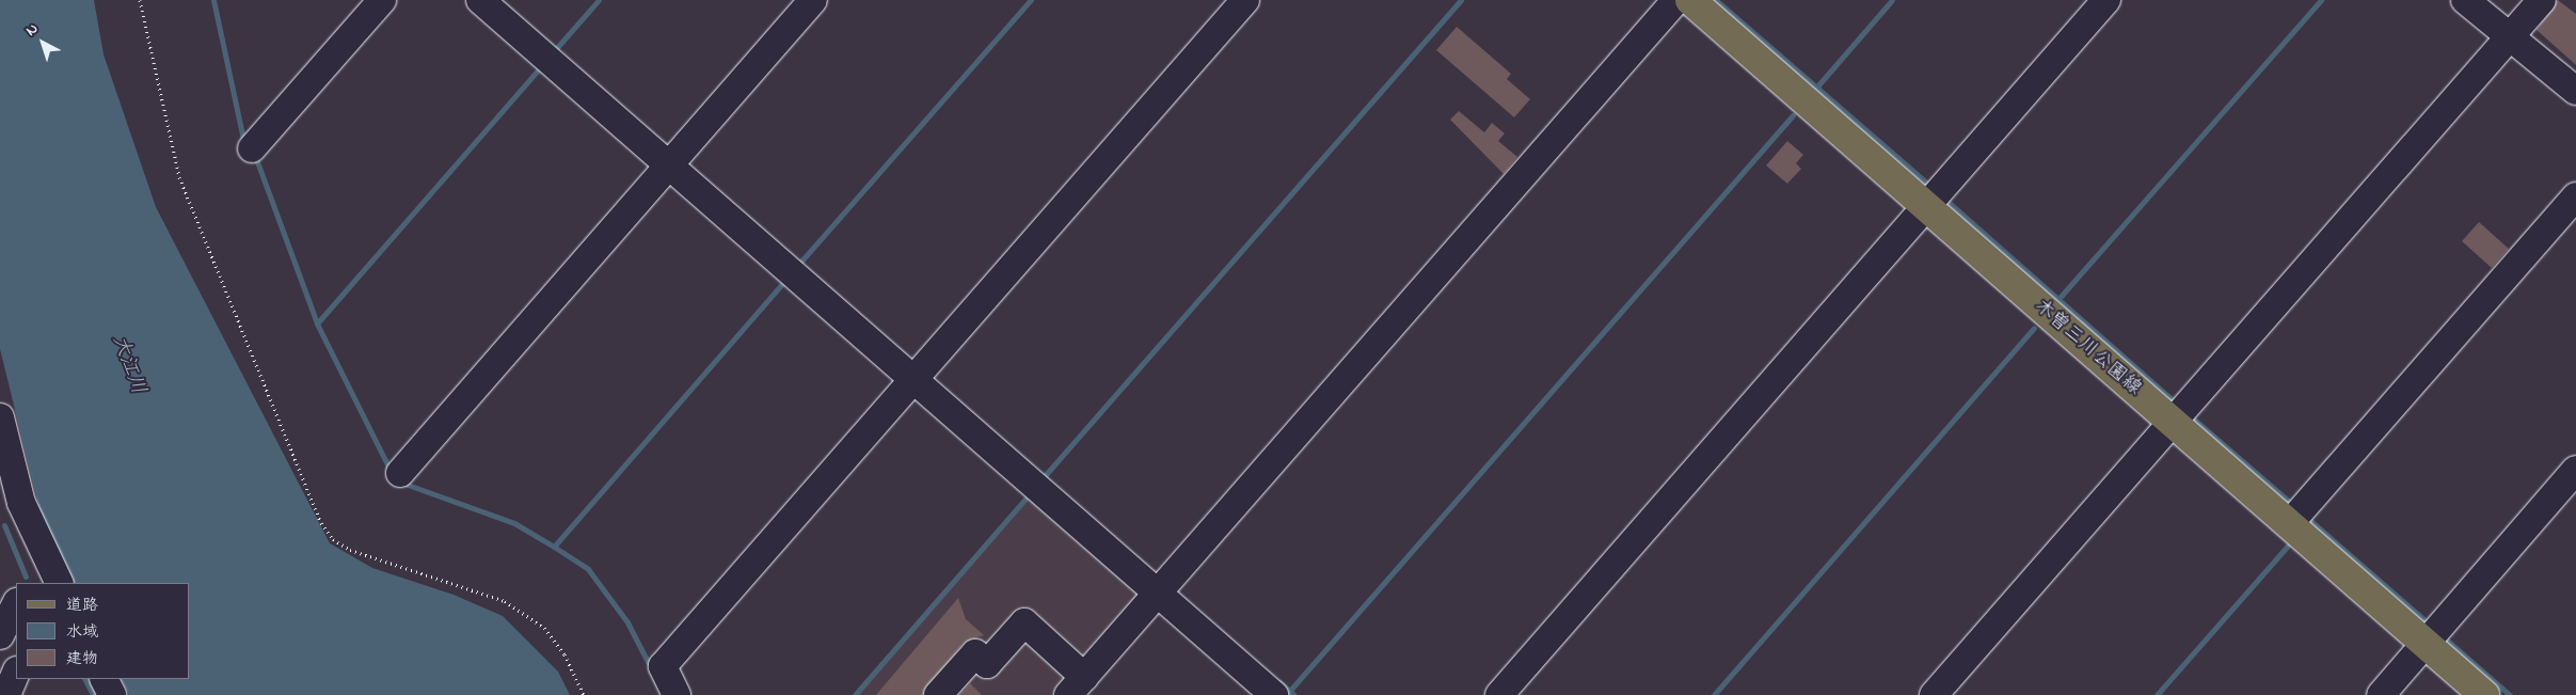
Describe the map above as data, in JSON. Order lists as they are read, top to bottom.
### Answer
{
  "streets": {
    "main road": ["木曽三川公園線"]
  },
  "water": ["大江川"],
  "legend": ["道路", "水域", "建物"],
  "north": "top left"
}
